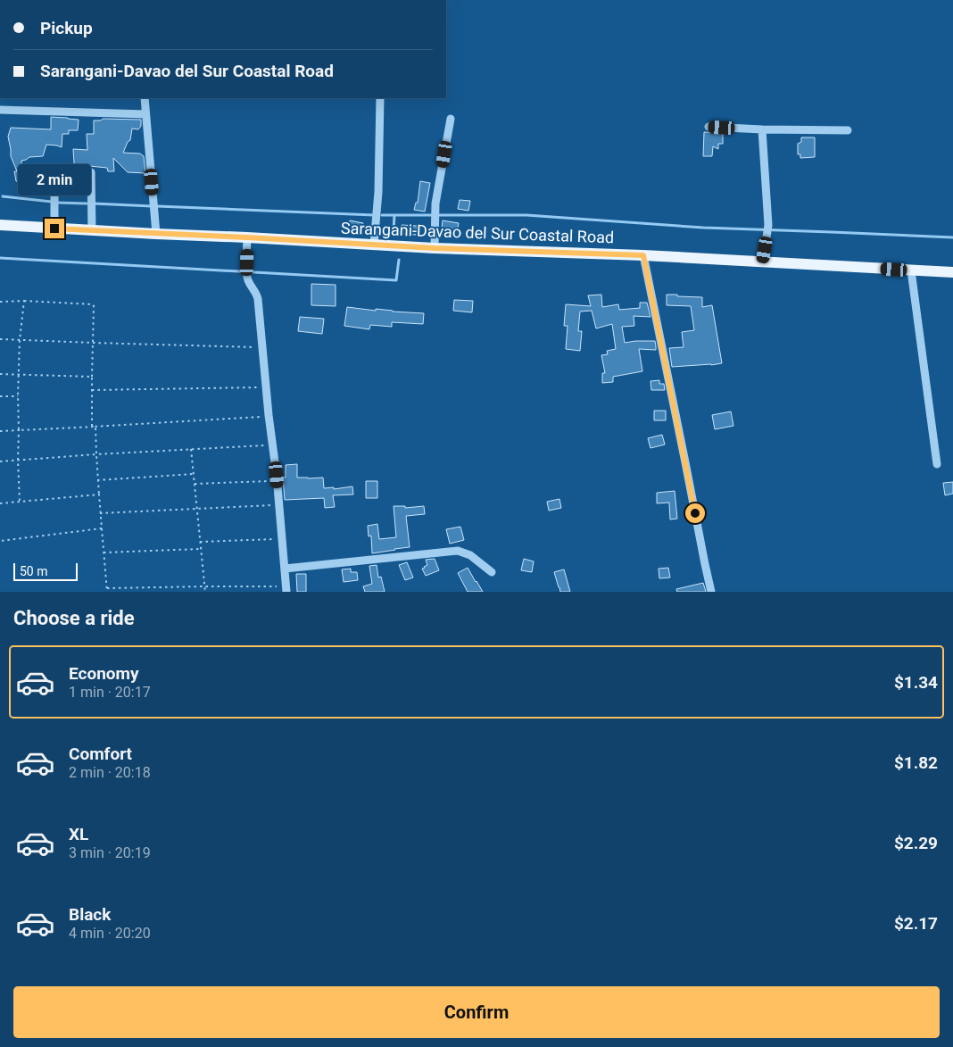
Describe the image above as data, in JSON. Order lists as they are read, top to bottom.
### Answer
{
  "streets": {
    "main road": ["Sarangani-Davao del Sur Coastal Road"]
  },
  "scale_bar": "50 m",
  "page": {
    "banner": ["Pickup", "Sarangani-Davao del Sur Coastal Road"],
    "bubble": "2 min",
    "scale": "50 m",
    "heading": "Choose a ride",
    "list": [
      {
        "name": "Economy",
        "note": "1 min · 20:17",
        "value": "$1.34"
      },
      {
        "name": "Comfort",
        "note": "2 min · 20:18",
        "value": "$1.82"
      },
      {
        "name": "XL",
        "note": "3 min · 20:19",
        "value": "$2.29"
      },
      {
        "name": "Black",
        "note": "4 min · 20:20",
        "value": "$2.17"
      }
    ],
    "buttons": "Confirm"
  }
}
